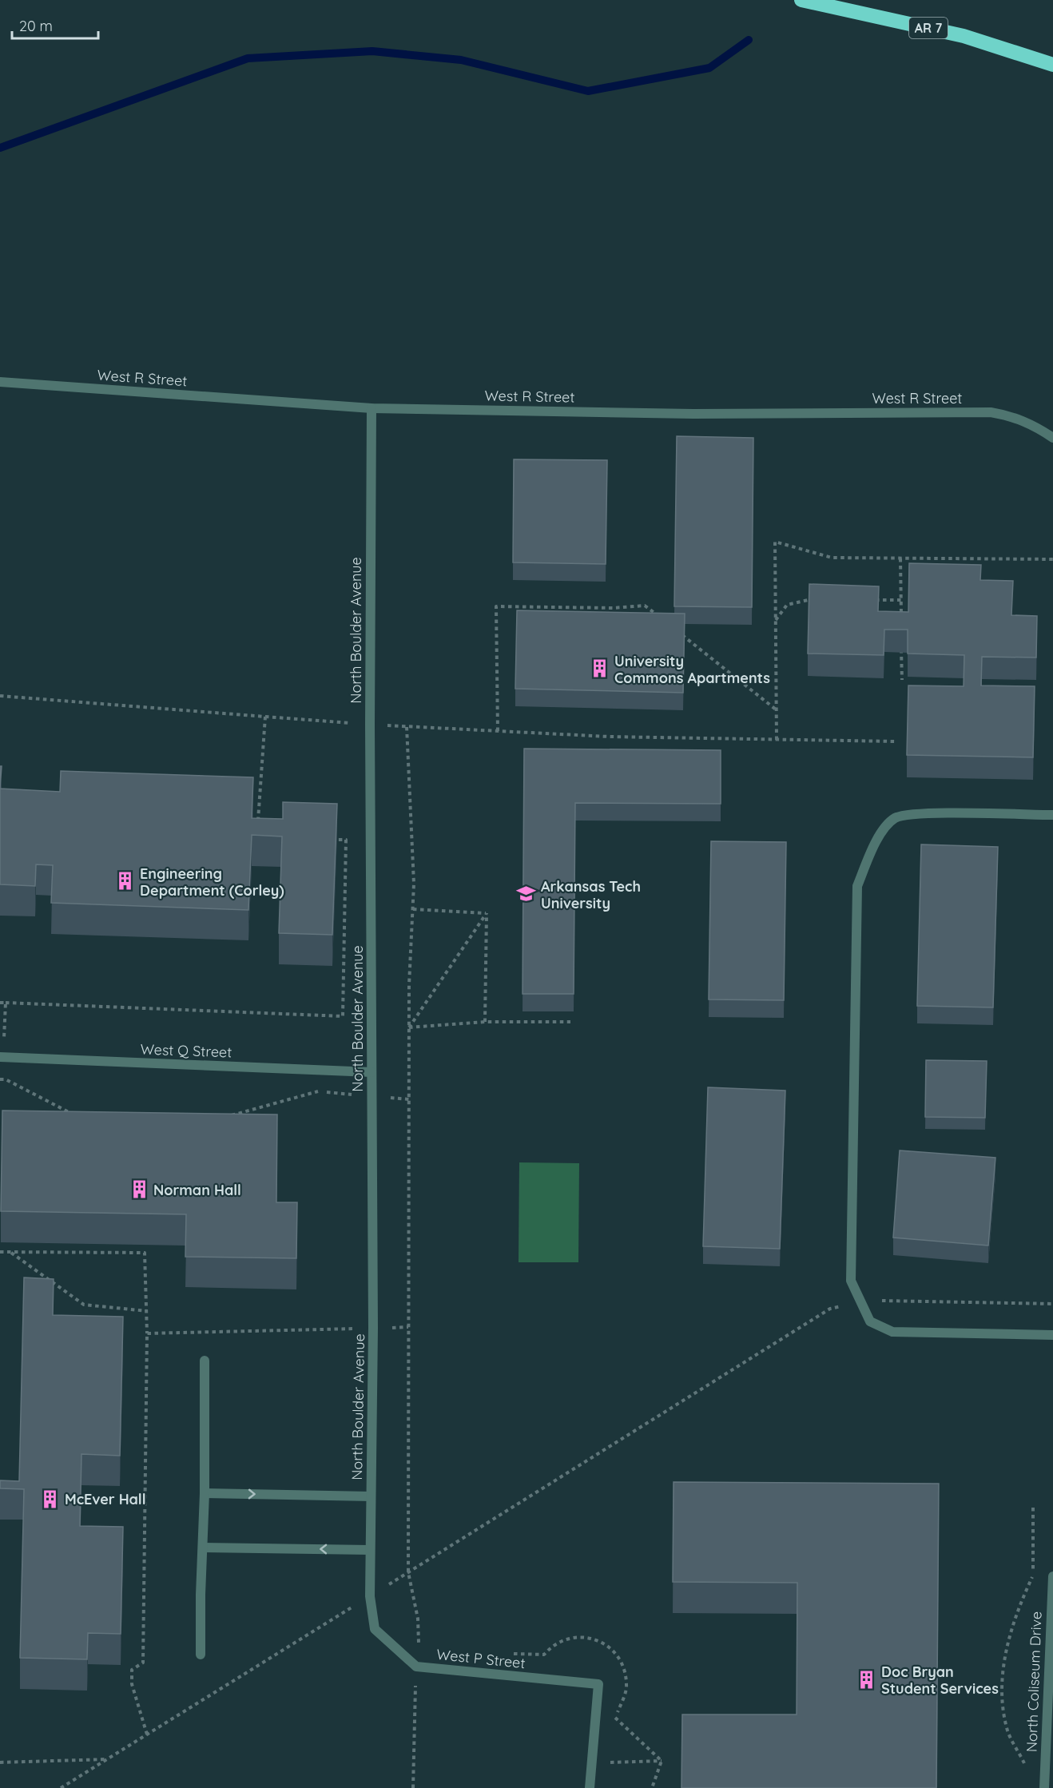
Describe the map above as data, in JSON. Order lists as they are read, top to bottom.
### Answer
{
  "streets": {
    "highway": ["AR 7"],
    "street": [
      "West R Street",
      "North Boulder Avenue",
      "West Q Street",
      "West P Street",
      "North Coliseum Drive"
    ]
  },
  "crossings": [
    ["West R Street", "North Boulder Avenue"],
    ["North Boulder Avenue", "West Q Street"],
    ["North Boulder Avenue", "West P Street"]
  ],
  "places": {
    "building": [
      "University Commons Apartments",
      "Engineering Department (Corley)",
      "Norman Hall",
      "McEver Hall",
      "Doc Bryan Student Services"
    ],
    "school or university": ["Arkansas Tech University"]
  },
  "scale_bar": "20 m"
}
